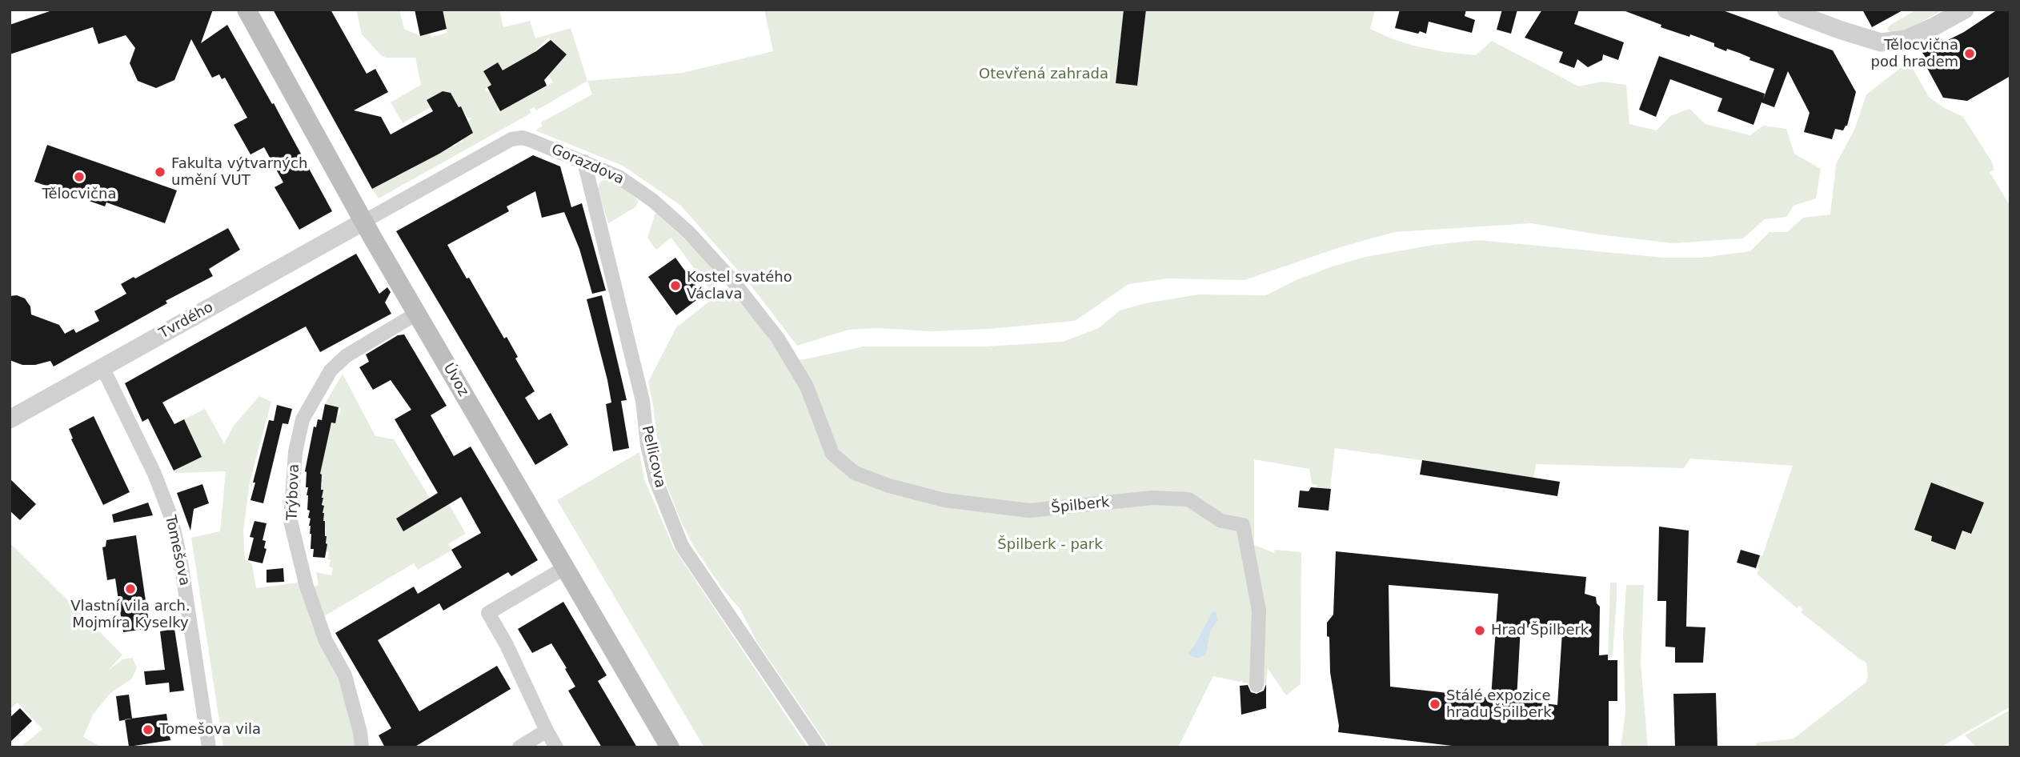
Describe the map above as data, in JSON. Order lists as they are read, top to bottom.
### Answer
{
  "streets": {
    "main road": ["Úvoz"],
    "street": [
      "Gorazdova",
      "Tvrdého",
      "Pellicova",
      "Trýbova",
      "Špilberk",
      "Tomešova"
    ]
  },
  "crossings": [
    ["Gorazdova", "Tvrdého"],
    ["Gorazdova", "Úvoz"],
    ["Gorazdova", "Pellicova"],
    ["Gorazdova", "Špilberk"],
    ["Tvrdého", "Úvoz"],
    ["Tvrdého", "Tomešova"],
    ["Úvoz", "Trýbova"]
  ],
  "parks": ["Otevřená zahrada", "Špilberk - park"],
  "places": [
    "Tělocvična pod hradem",
    "Fakulta výtvarných umění VUT",
    "Tělocvična",
    "Kostel svatého Václava",
    "Vlastní vila arch. Mojmíra Kyselky",
    "Hrad Špilberk",
    "Stálé expozice hradu Špilberk",
    "Tomešova vila"
  ]
}
